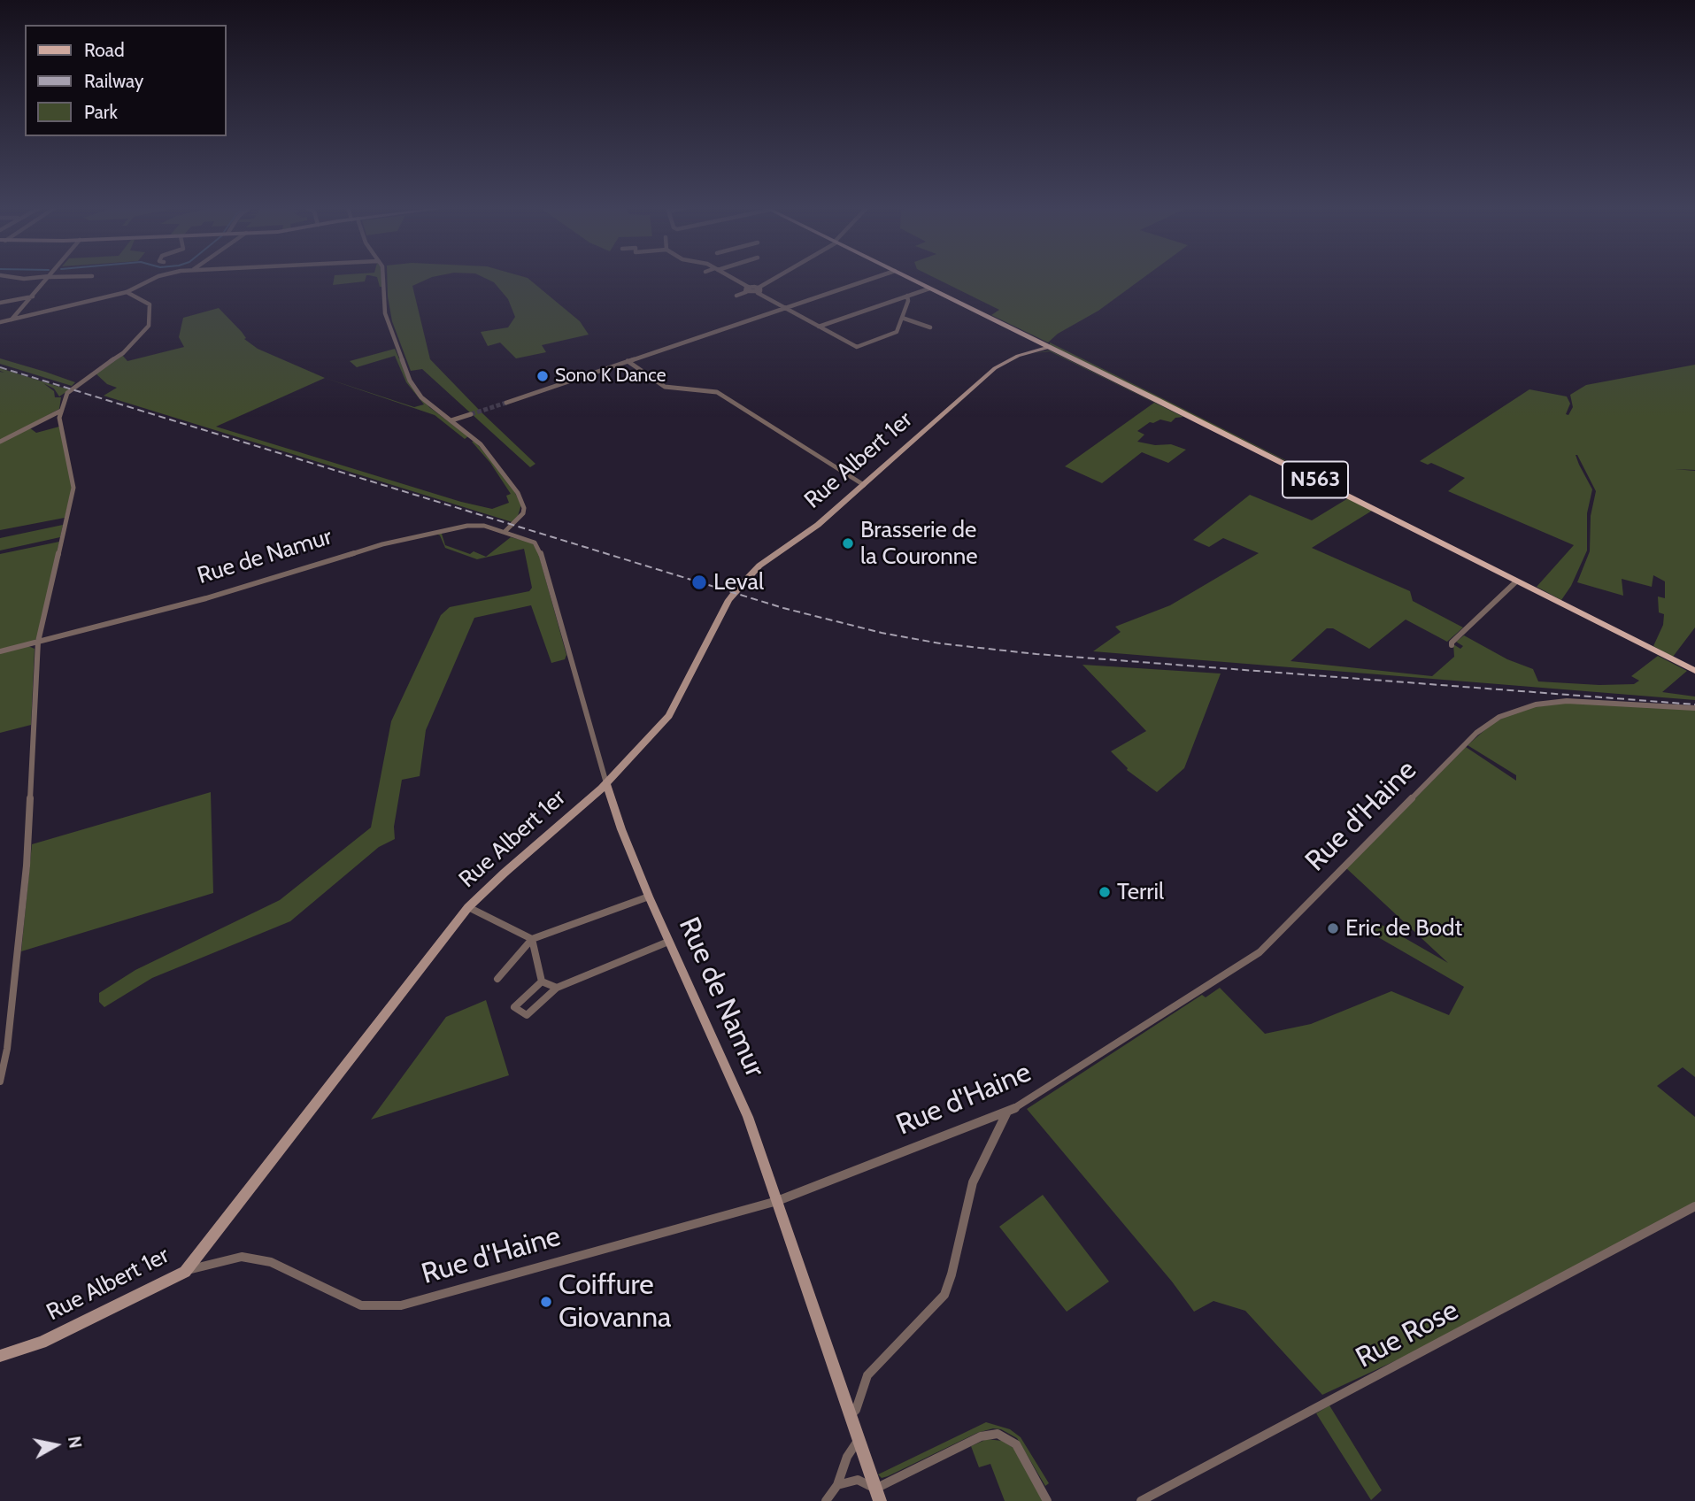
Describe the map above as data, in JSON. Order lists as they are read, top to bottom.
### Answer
{
  "streets": {
    "main road": ["N563"],
    "street": [
      "Rue Albert 1er",
      "Rue de Namur",
      "Rue d'Haine",
      "Rue Rose"
    ]
  },
  "crossings": [
    ["Rue Albert 1er", "N563"],
    ["Rue Albert 1er", "Rue de Namur"],
    ["Rue Albert 1er", "Rue d'Haine"],
    ["Rue de Namur", "Rue d'Haine"]
  ],
  "places": [
    "Sono K Dance",
    "Brasserie de la Couronne",
    "Leval",
    "Terril",
    "Eric de Bodt",
    "Coiffure Giovanna"
  ],
  "legend": ["Road", "Railway", "Park"],
  "north": "right"
}
